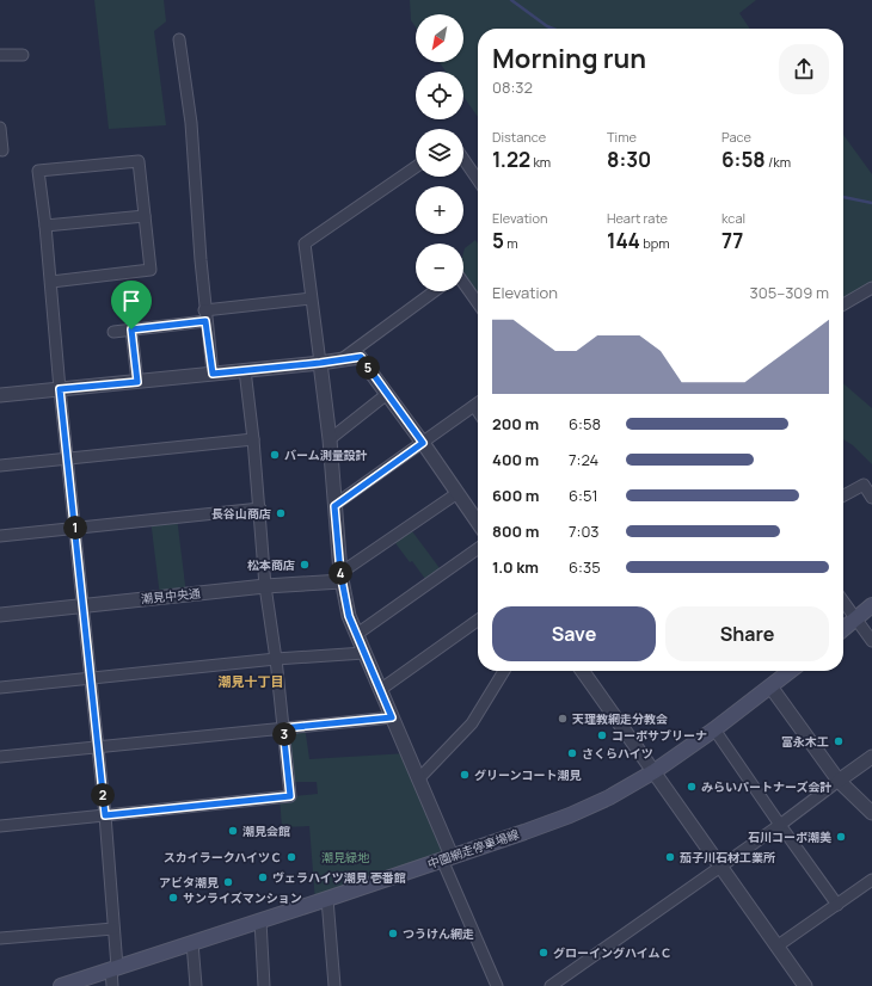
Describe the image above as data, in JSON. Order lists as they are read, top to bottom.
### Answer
{
  "streets": {
    "main road": ["中園網走停車場線"],
    "street": ["潮見中央通"]
  },
  "districts": ["潮見十丁目"],
  "parks": ["潮見緑地"],
  "places": [
    "バーム測量設計",
    "長谷山商店",
    "松本商店",
    "天理教網走分教会",
    "コーポサブリーナ",
    "富永木工",
    "さくらハイツ",
    "グリーンコート潮見",
    "みらいパートナーズ会計",
    "潮見会館",
    "石川コーポ潮美",
    "スカイラークハイツＣ",
    "茄子川石材工業所",
    "ヴェラハイツ潮見 壱番館",
    "アビタ潮見",
    "サンライズマンション",
    "つうけん網走",
    "グローイングハイムＣ"
  ],
  "north": "bottom left",
  "page": {
    "map_buttons": ["+", "−"],
    "heading": ["Morning run", "08:32"],
    "stats": [
      ["Distance", "1.22 km"],
      ["Time", "8:30"],
      ["Pace", "6:58 /km"],
      ["Elevation", "5 m"],
      ["Heart rate", "144 bpm"],
      ["kcal", "77"]
    ],
    "chart": ["Elevation", "305–309 m"],
    "pins": [
      "5",
      "1",
      "4",
      "3",
      "2"
    ],
    "list": [
      {
        "name": "200 m",
        "note": "6:58"
      },
      {
        "name": "400 m",
        "note": "7:24"
      },
      {
        "name": "600 m",
        "note": "6:51"
      },
      {
        "name": "800 m",
        "note": "7:03"
      },
      {
        "name": "1.0 km",
        "note": "6:35"
      }
    ],
    "buttons": ["Save", "Share"]
  }
}
